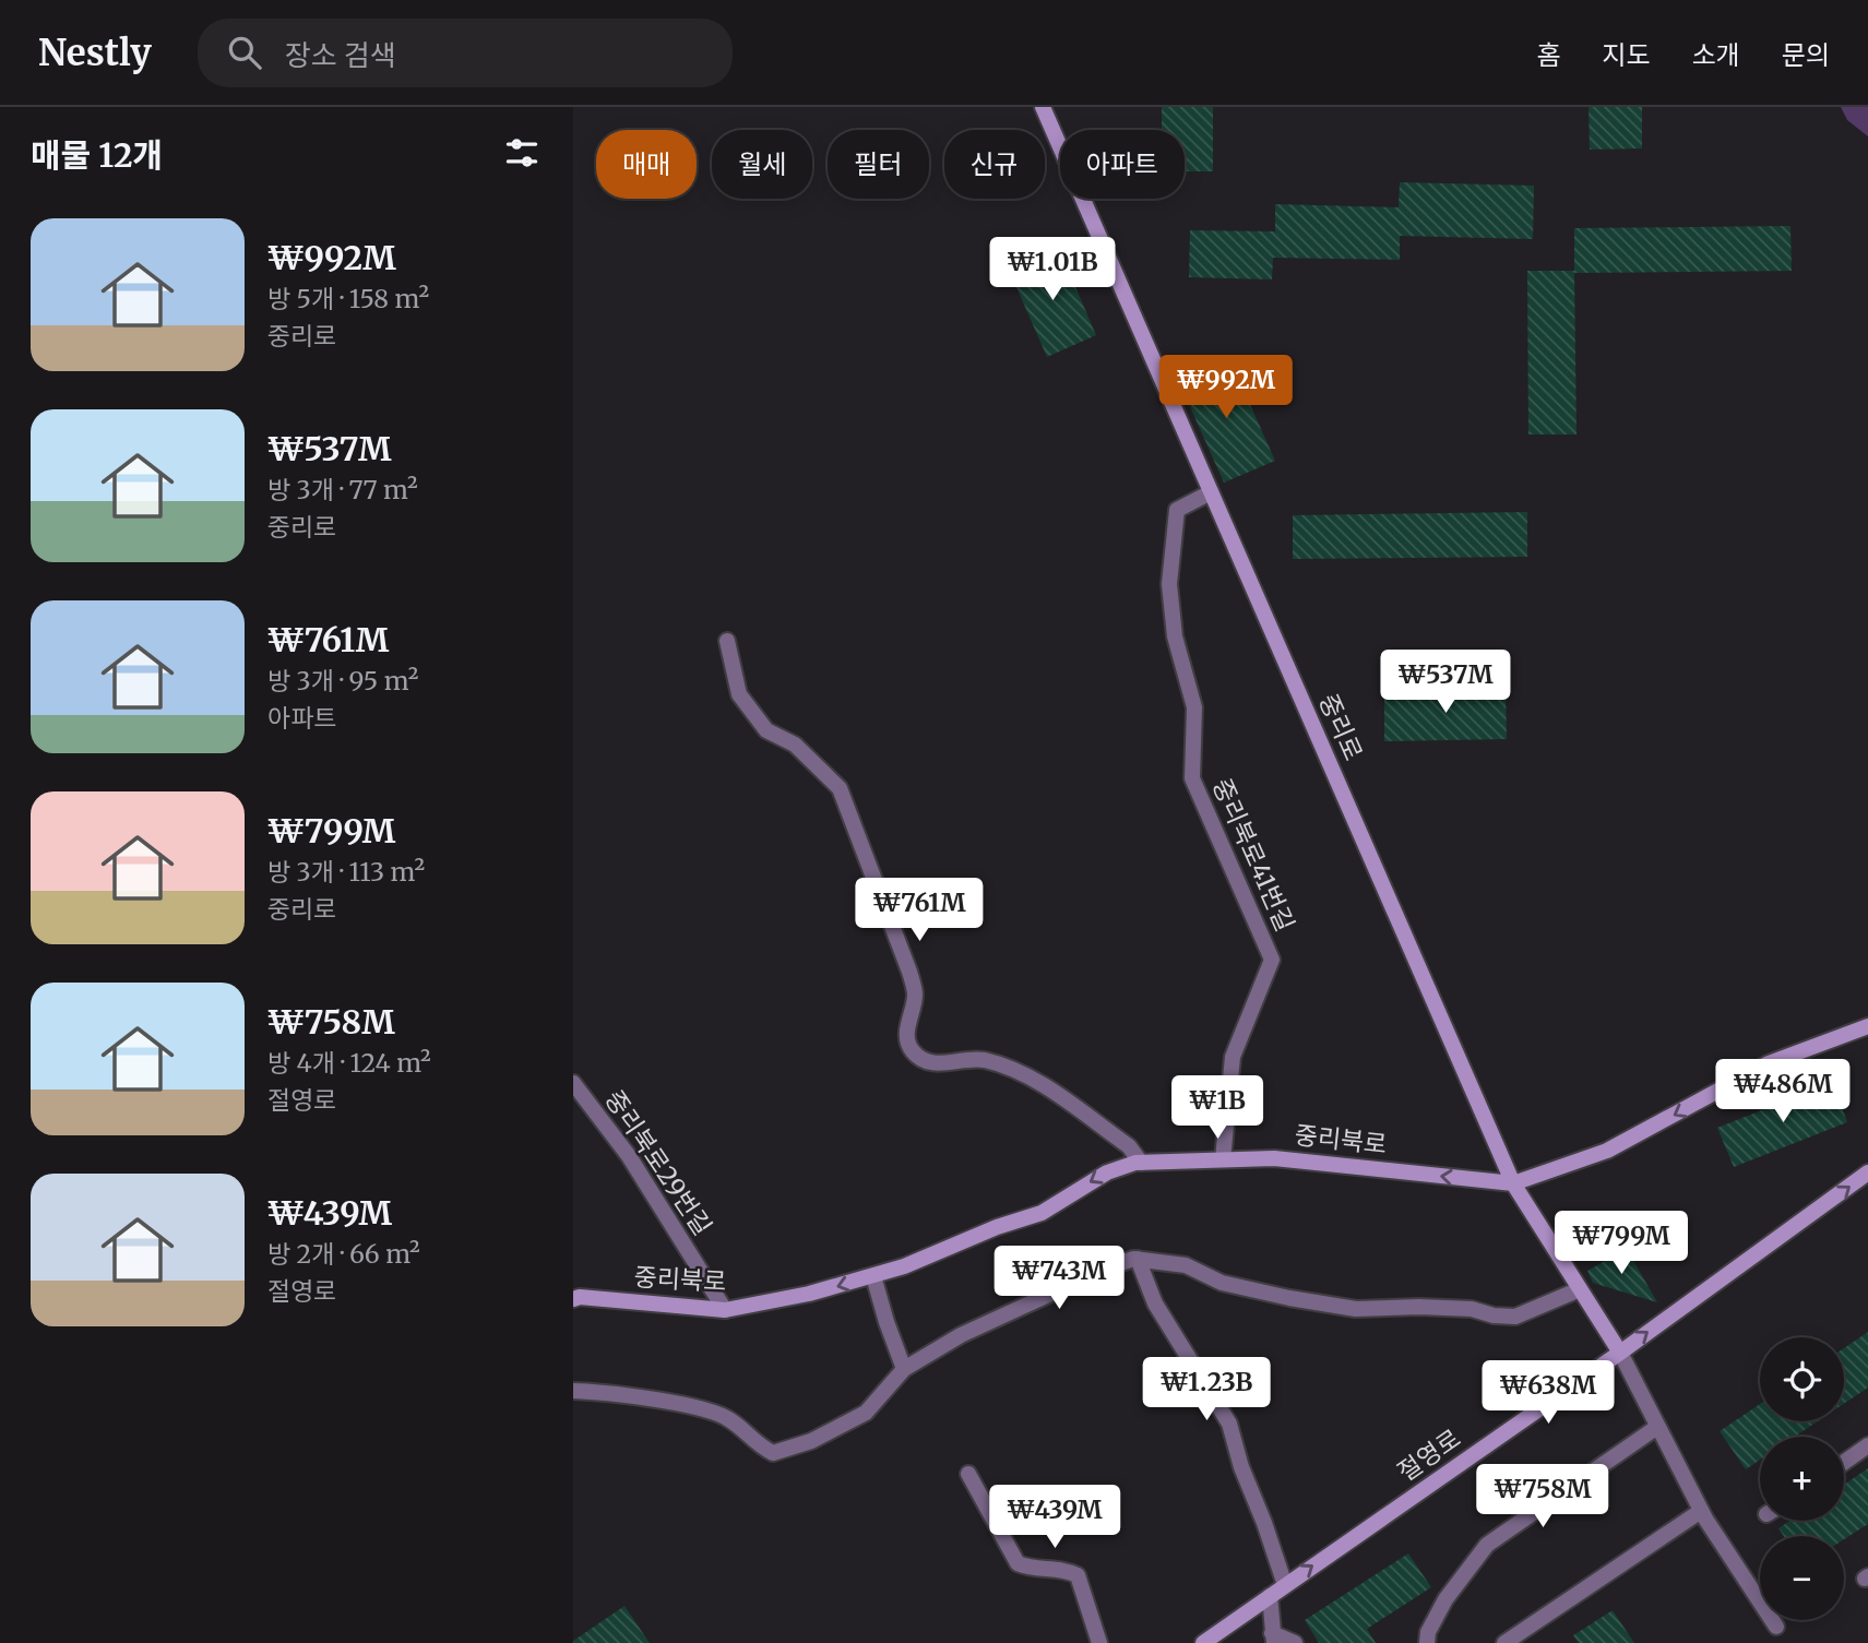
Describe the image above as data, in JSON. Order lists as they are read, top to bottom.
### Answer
{
  "streets": {
    "main road": ["중리로", "중리북로", "절영로"],
    "street": ["중리북로41번길", "중리북로29번길"]
  },
  "crossings": [
    ["중리로", "중리북로41번길"],
    ["중리로", "중리북로"],
    ["중리로", "절영로"],
    ["중리북로41번길", "중리북로"],
    ["중리북로", "중리북로29번길"]
  ],
  "one_way": ["중리북로", "절영로"],
  "page": {
    "header": "Nestly",
    "search": "장소 검색",
    "nav": [
      "홈",
      "지도",
      "소개",
      "문의"
    ],
    "heading": "매물 12개",
    "chip": [
      "매매",
      "월세",
      "필터",
      "신규",
      "아파트"
    ],
    "list": [
      {
        "name": "₩992M",
        "note": "방 5개 · 158 m² · 중리로"
      },
      {
        "name": "₩537M",
        "note": "방 3개 · 77 m² · 중리로"
      },
      {
        "name": "₩761M",
        "note": "방 3개 · 95 m² · 아파트"
      },
      {
        "name": "₩799M",
        "note": "방 3개 · 113 m² · 중리로"
      },
      {
        "name": "₩758M",
        "note": "방 4개 · 124 m² · 절영로"
      },
      {
        "name": "₩439M",
        "note": "방 2개 · 66 m² · 절영로"
      }
    ],
    "price": [
      "₩1.01B",
      "₩992M",
      "₩537M",
      "₩761M",
      "₩486M",
      "₩1B",
      "₩799M",
      "₩743M",
      "₩1.23B",
      "₩638M",
      "₩758M",
      "₩439M"
    ],
    "map_buttons": ["+", "−"]
  }
}
